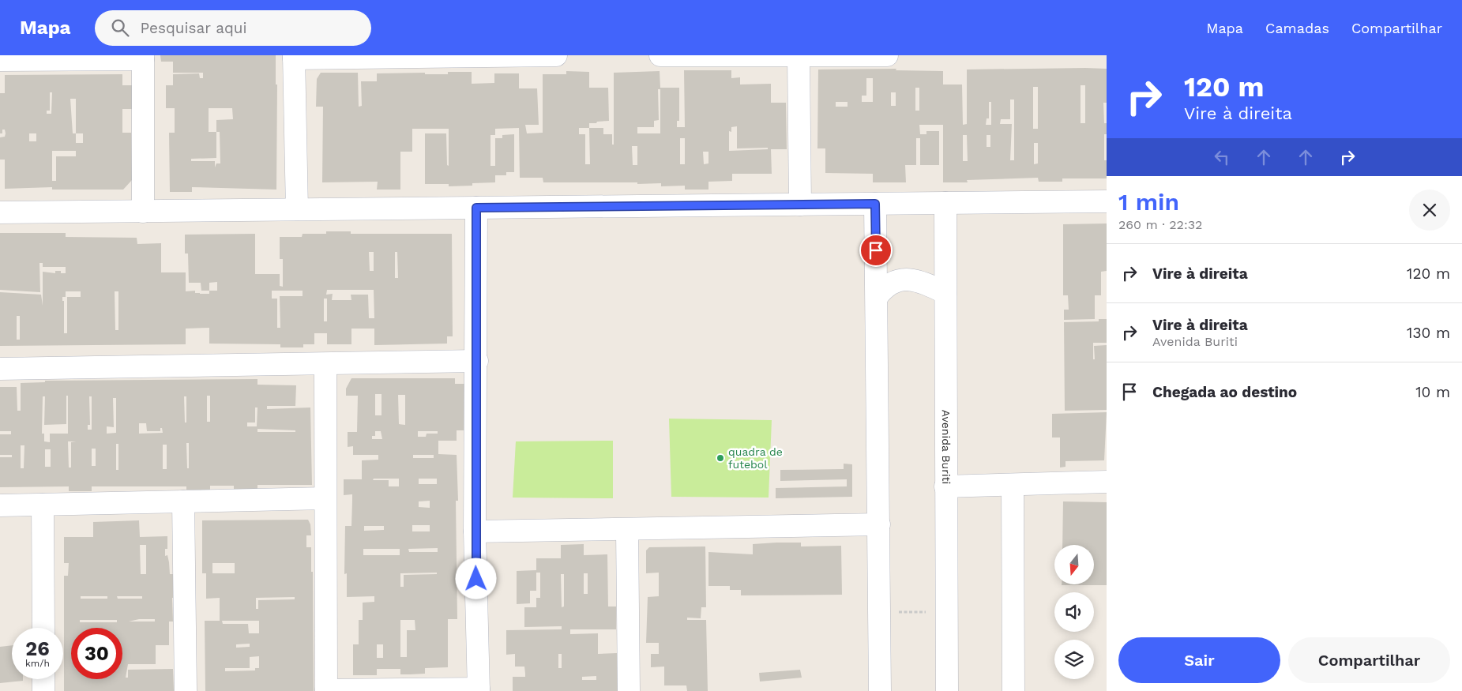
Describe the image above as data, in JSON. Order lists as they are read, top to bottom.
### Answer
{
  "streets": {
    "street": ["Avenida Buriti"]
  },
  "places": ["quadra de futebol"],
  "north": "bottom",
  "page": {
    "header": "Mapa",
    "search": "Pesquisar aqui",
    "nav": ["Mapa", "Camadas", "Compartilhar"],
    "turn": ["120 m", "Vire à direita"],
    "heading": ["1 min", "260 m · 22:32"],
    "list": [
      {
        "name": "Vire à direita",
        "value": "120 m"
      },
      {
        "name": "Vire à direita",
        "note": "Avenida Buriti",
        "value": "130 m"
      },
      {
        "name": "Chegada ao destino",
        "value": "10 m"
      }
    ],
    "speed": "26 km/h",
    "limit": "30",
    "buttons": ["Sair", "Compartilhar"]
  }
}
